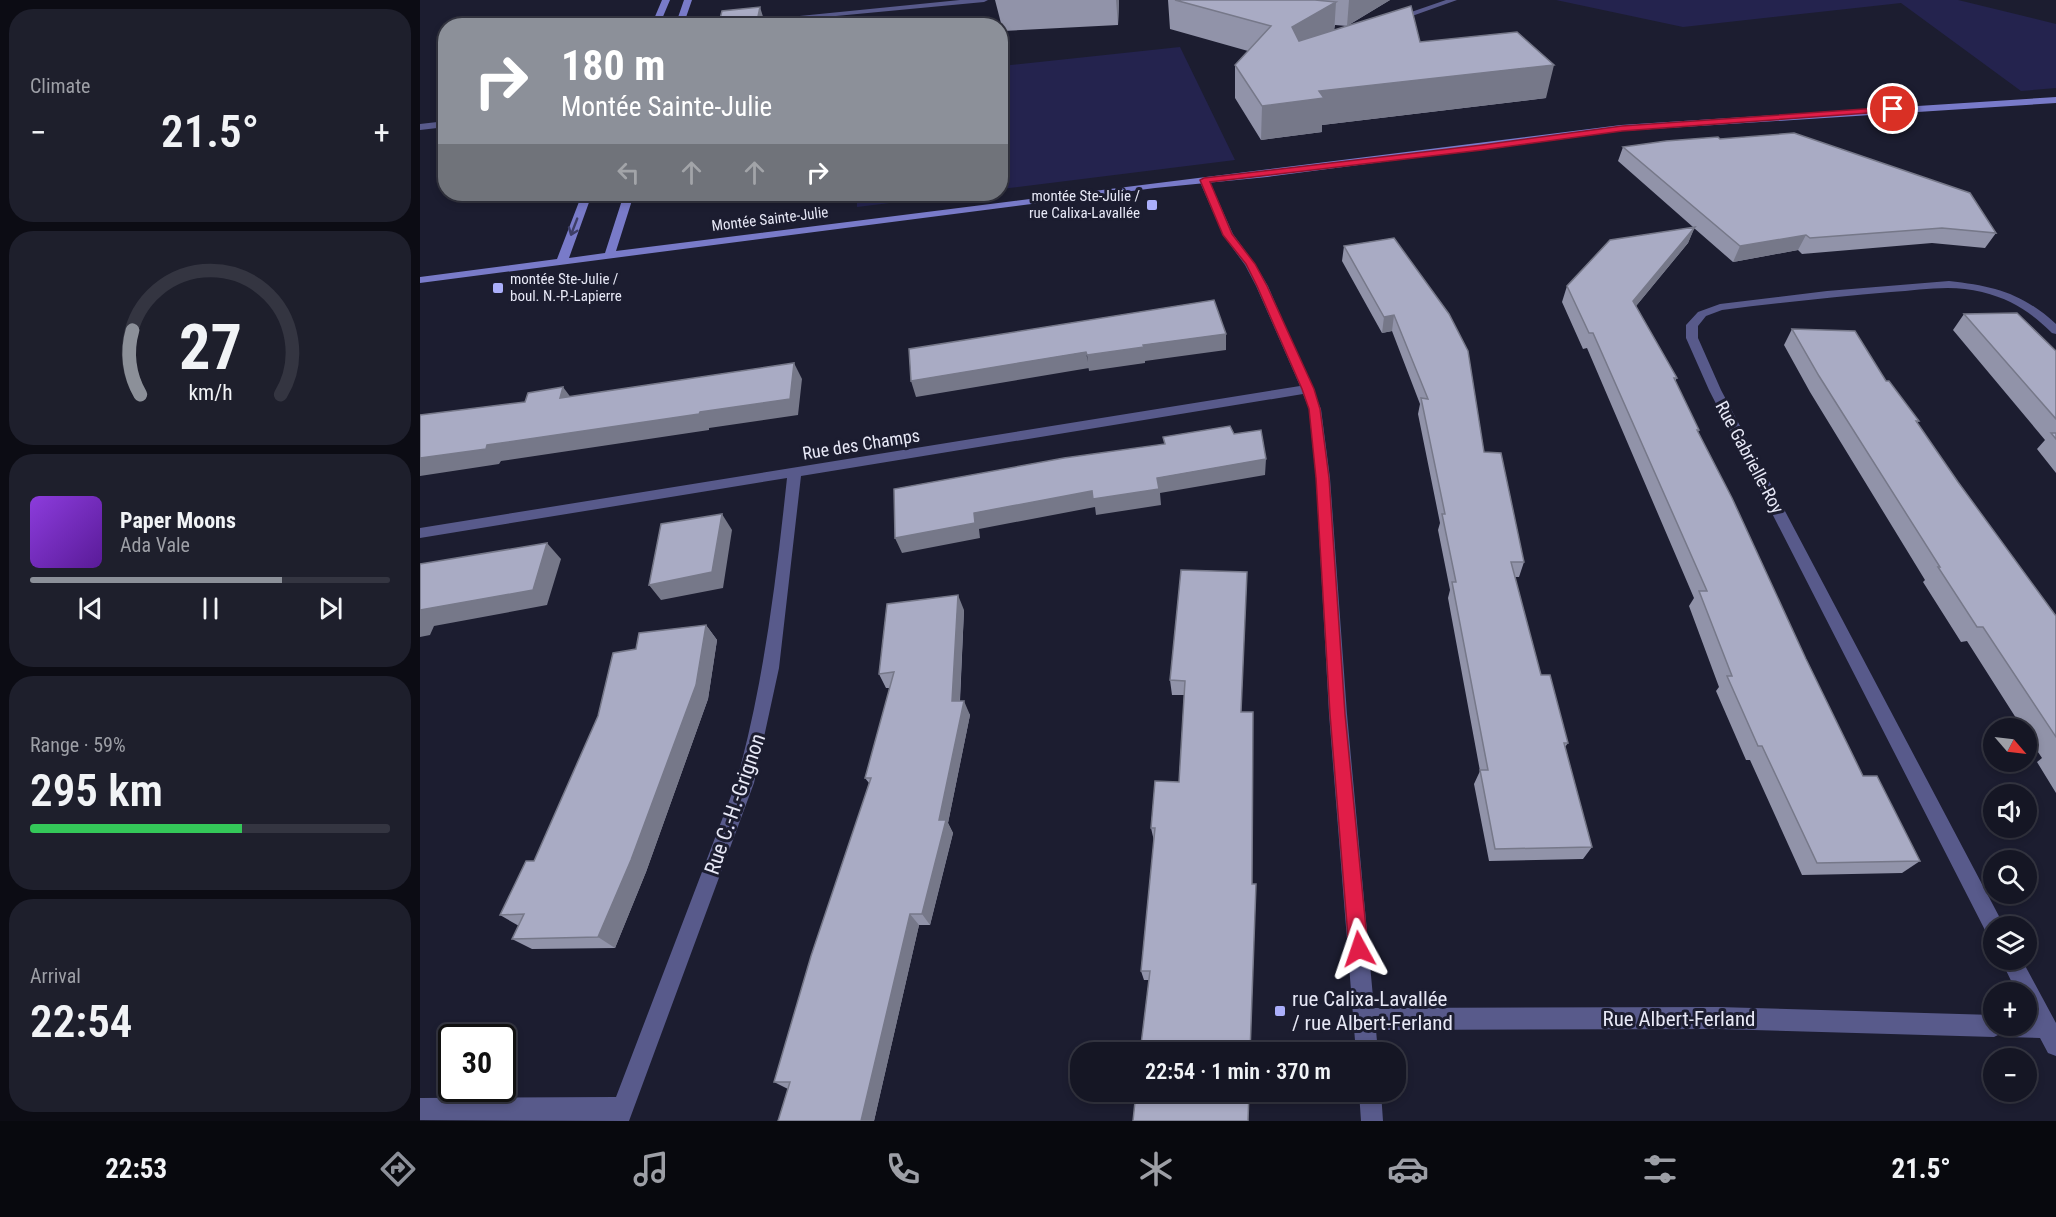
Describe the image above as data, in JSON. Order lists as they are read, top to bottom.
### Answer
{
  "streets": {
    "main road": ["Montée Sainte-Julie"],
    "street": [
      "Rue des Champs",
      "Rue Gabrielle-Roy",
      "Rue C.-H.-Grignon",
      "Rue Albert-Ferland"
    ]
  },
  "crossings": [
    ["Rue des Champs", "Rue C.-H.-Grignon"]
  ],
  "places": {
    "transit": ["montée Ste-Julie / rue Calixa-Lavallée", "montée Ste-Julie / boul. N.-P.-Lapierre", "rue Calixa-Lavallée / rue Albert-Ferland"]
  },
  "north": "bottom right",
  "page": {
    "tile": [
      "Climate",
      ["Range · 59%", "295 km"],
      ["Arrival", "22:54"]
    ],
    "turn": ["180 m", "Montée Sainte-Julie"],
    "heat": ["−", "21.5°", "+"],
    "song": ["Paper Moons", "Ada Vale"],
    "map_buttons": ["+", "−"],
    "limit": "30",
    "trip": "22:54 · 1 min · 370 m",
    "tabs": ["22:53", "21.5°"],
    "gauge": ["27", "km/h"]
  }
}
